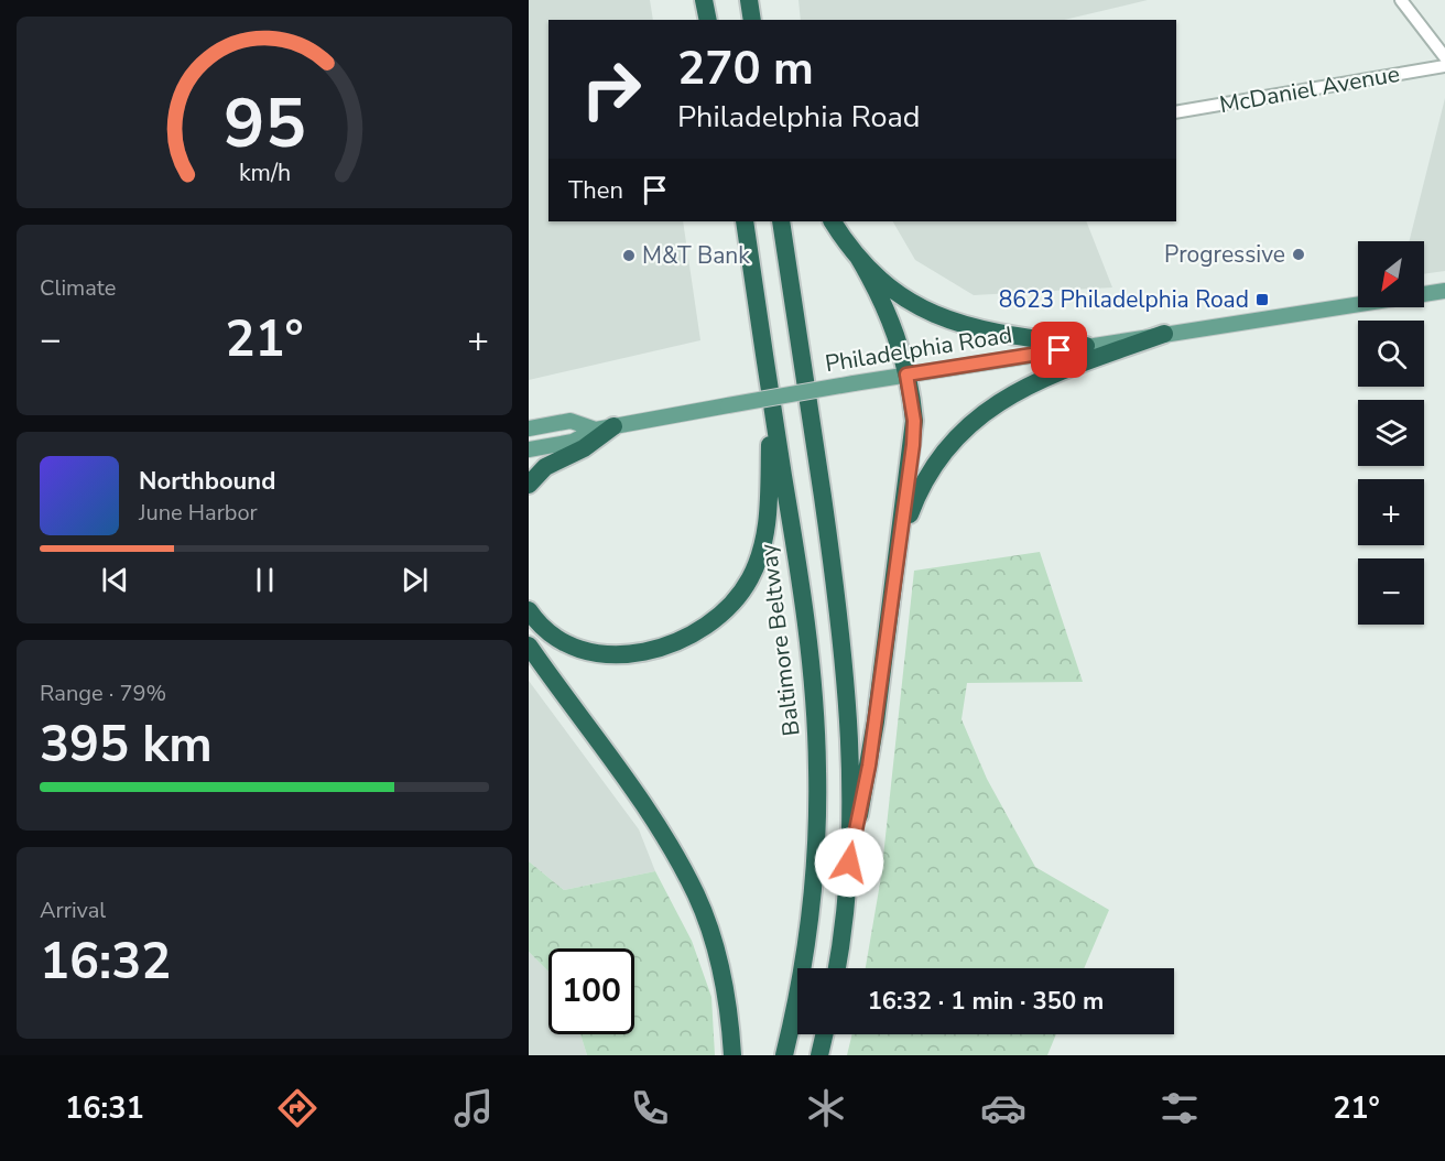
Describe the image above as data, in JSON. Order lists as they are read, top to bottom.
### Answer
{
  "streets": {
    "highway": ["Baltimore Beltway"],
    "main road": ["Philadelphia Road"],
    "street": ["McDaniel Avenue"]
  },
  "places": {
    "other": ["Progressive", "M&T Bank"],
    "transit": ["8623 Philadelphia Road"]
  },
  "north": "bottom left",
  "page": {
    "turn": ["270 m", "Philadelphia Road"],
    "then": "Then",
    "tile": [
      "Climate",
      ["Range · 79%", "395 km"],
      ["Arrival", "16:32"]
    ],
    "map_buttons": ["+", "−"],
    "heat": ["−", "21°", "+"],
    "song": ["Northbound", "June Harbor"],
    "limit": "100",
    "trip": "16:32 · 1 min · 350 m",
    "tabs": ["16:31", "21°"],
    "gauge": ["95", "km/h"]
  }
}
